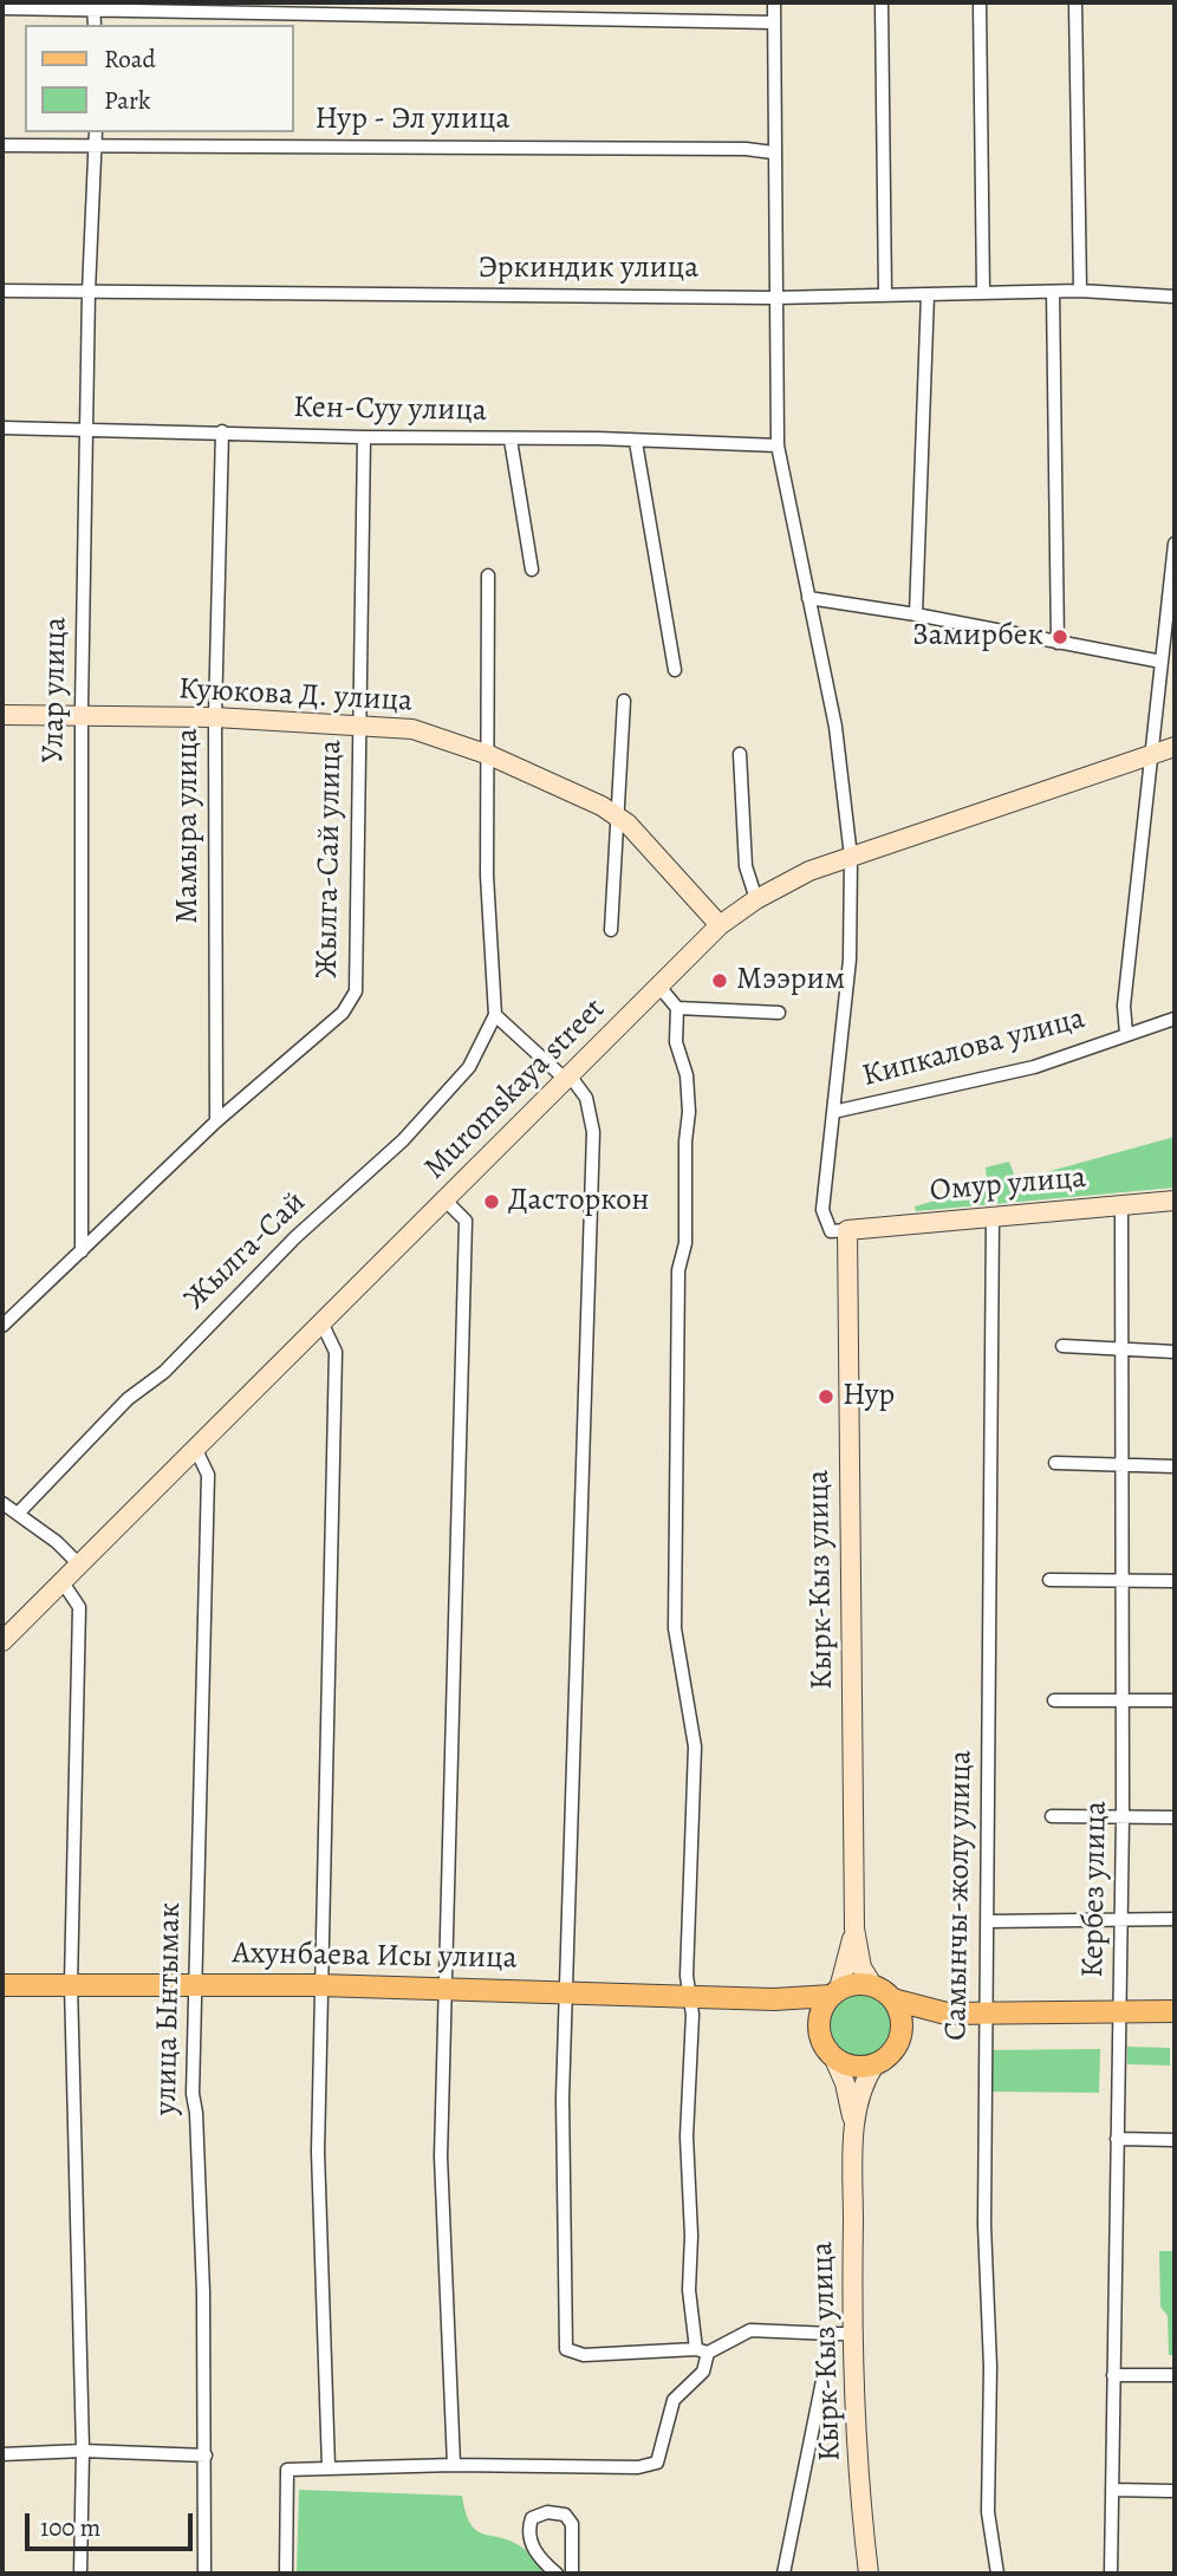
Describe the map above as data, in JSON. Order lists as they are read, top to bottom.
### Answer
{
  "streets": {
    "main road": ["Ахунбаева Исы улица"],
    "street": [
      "Нур - Эл улица",
      "Эркиндик улица",
      "Кен-Суу улица",
      "Улар улица",
      "Куюкова Д. улица",
      "Мамыра улица",
      "Жылга-Сай улица",
      "Кипкалова улица",
      "Muromskaya street",
      "Омур улица",
      "Жылга-Сай",
      "Кырк-Кыз улица",
      "Кербез улица",
      "Самынчы-жолу улица",
      "улица Ынтымак"
    ]
  },
  "crossings": [
    ["Нур - Эл улица", "Улар улица"],
    ["Эркиндик улица", "Улар улица"],
    ["Кен-Суу улица", "Улар улица"],
    ["Кен-Суу улица", "Мамыра улица"],
    ["Кен-Суу улица", "Жылга-Сай улица"],
    ["Улар улица", "Куюкова Д. улица"],
    ["Улар улица", "Жылга-Сай улица"],
    ["Куюкова Д. улица", "Мамыра улица"],
    ["Куюкова Д. улица", "Жылга-Сай улица"],
    ["Куюкова Д. улица", "Muromskaya street"],
    ["Мамыра улица", "Жылга-Сай улица"],
    ["Кипкалова улица", "Muromskaya street"],
    ["Muromskaya street", "улица Ынтымак"],
    ["Омур улица", "Кырк-Кыз улица"],
    ["Омур улица", "Кербез улица"],
    ["Омур улица", "Самынчы-жолу улица"],
    ["Кырк-Кыз улица", "Ахунбаева Исы улица"],
    ["Ахунбаева Исы улица", "улица Ынтымак"]
  ],
  "places": [
    "Замирбек",
    "Мээрим",
    "Дасторкон",
    "Нур"
  ],
  "legend": ["Road", "Park"],
  "scale_bar": "100 m"
}
